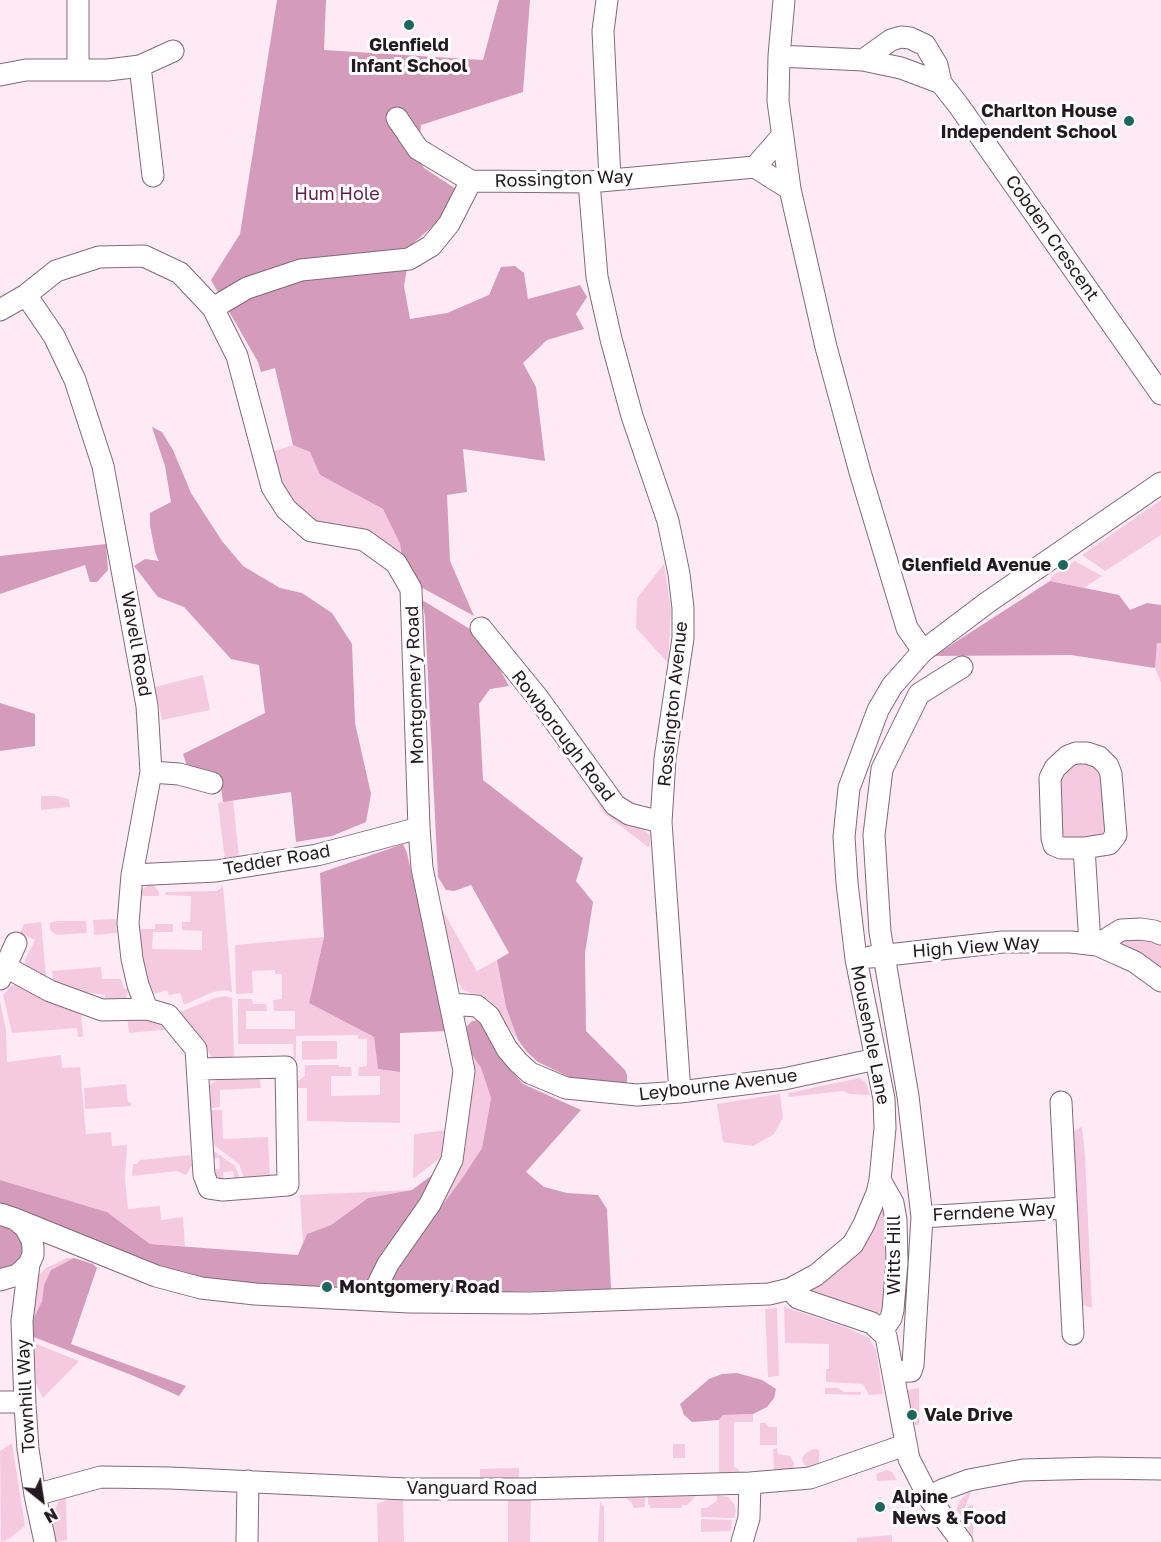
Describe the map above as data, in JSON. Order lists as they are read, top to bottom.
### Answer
{
  "streets": {
    "street": [
      "Rossington Way",
      "Cobden Crescent",
      "Wavell Road",
      "Montgomery Road",
      "Rossington Avenue",
      "Rowborough Road",
      "Tedder Road",
      "High View Way",
      "Mousehole Lane",
      "Leybourne Avenue",
      "Ferndene Way",
      "Witts Hill",
      "Townhill Way",
      "Vanguard Road"
    ]
  },
  "crossings": [
    ["Rossington Way", "Rossington Avenue"],
    ["Wavell Road", "Montgomery Road"],
    ["Wavell Road", "Tedder Road"],
    ["Montgomery Road", "Tedder Road"],
    ["Montgomery Road", "Mousehole Lane"],
    ["Montgomery Road", "Leybourne Avenue"],
    ["Rossington Avenue", "Rowborough Road"],
    ["Rossington Avenue", "Leybourne Avenue"],
    ["High View Way", "Mousehole Lane"],
    ["Mousehole Lane", "Leybourne Avenue"],
    ["Mousehole Lane", "Witts Hill"],
    ["Townhill Way", "Vanguard Road"]
  ],
  "parks": ["Hum Hole"],
  "places": [
    "Glenfield Infant School",
    "Charlton House Independent School",
    "Glenfield Avenue",
    "Montgomery Road",
    "Vale Drive",
    "Alpine News & Food"
  ],
  "north": "bottom right"
}
